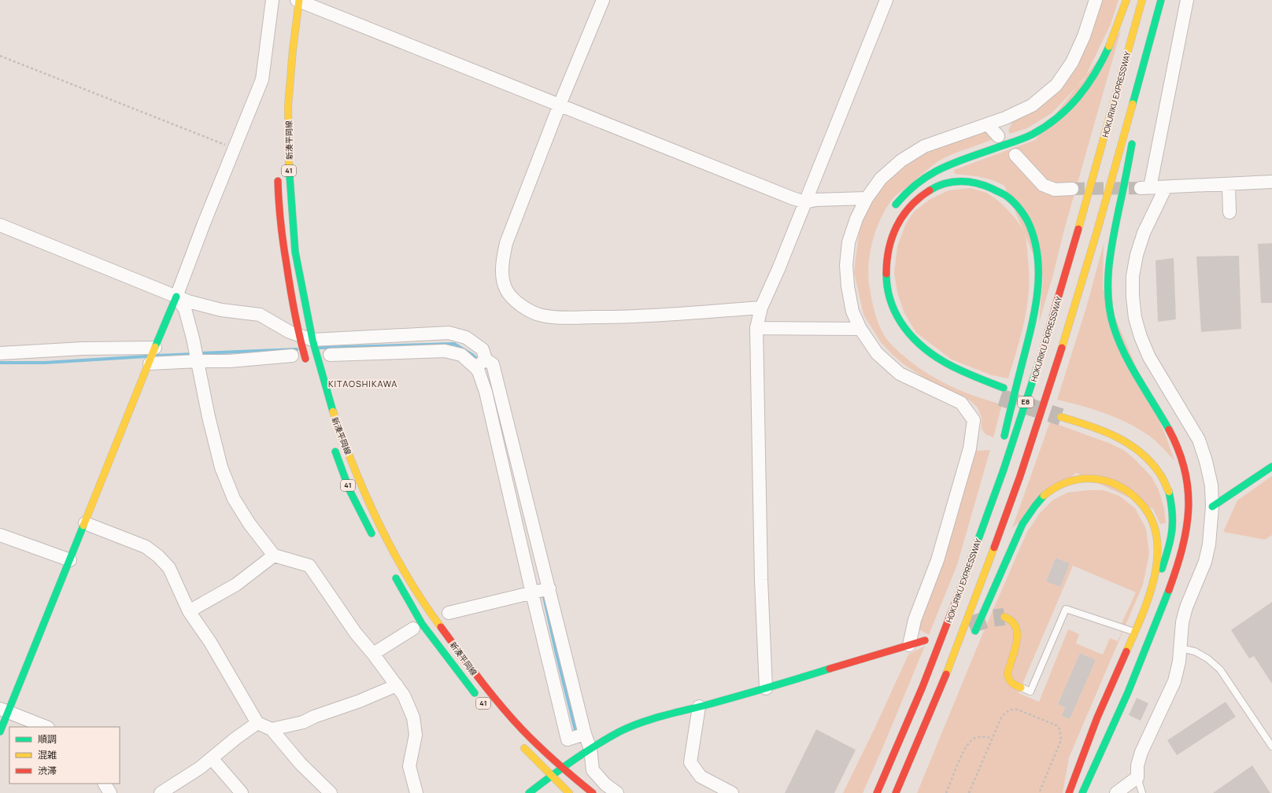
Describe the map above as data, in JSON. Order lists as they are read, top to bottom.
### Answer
{
  "streets": {
    "main road": [
      "HOKURIKU EXPRESSWAY",
      "新湊平岡線",
      "41",
      "E8"
    ]
  },
  "districts": ["KITAOSHIKAWA"],
  "legend": ["順調", "混雑", "渋滞"]
}
